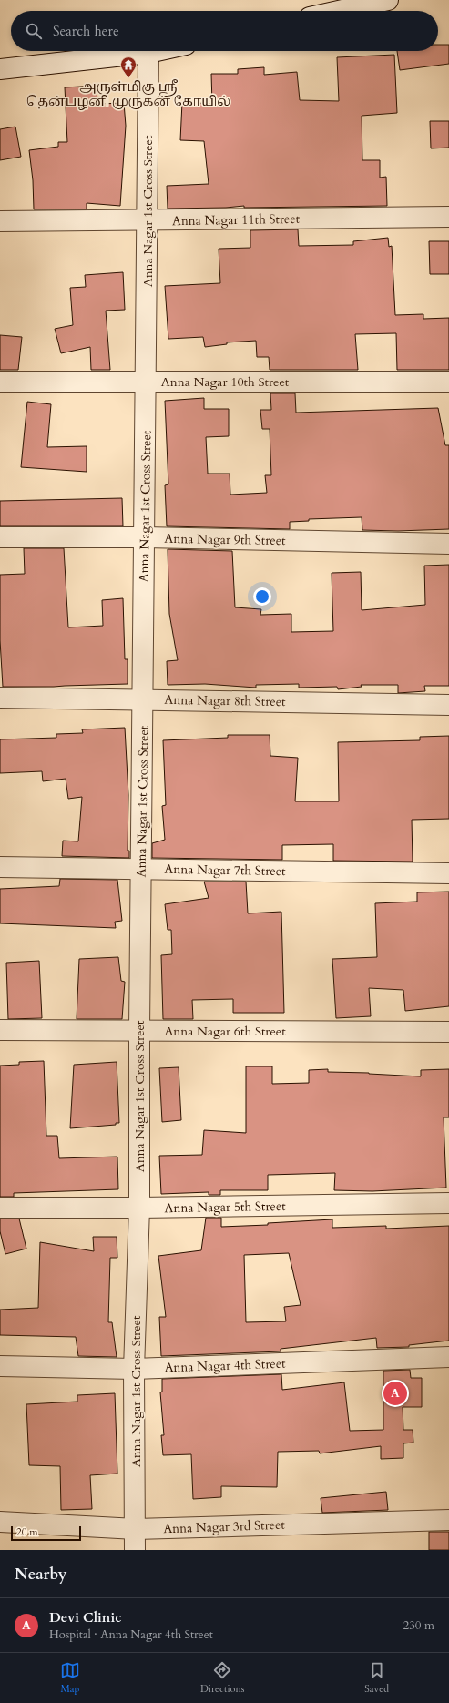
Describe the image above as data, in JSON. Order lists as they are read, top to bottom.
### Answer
{
  "streets": {
    "street": [
      "Anna Nagar 1st Cross Street",
      "Anna Nagar 11th Street",
      "Anna Nagar 10th Street",
      "Anna Nagar 9th Street",
      "Anna Nagar 8th Street",
      "Anna Nagar 7th Street",
      "Anna Nagar 6th Street",
      "Anna Nagar 5th Street",
      "Anna Nagar 4th Street",
      "Anna Nagar 3rd Street"
    ]
  },
  "crossings": [
    ["Anna Nagar 1st Cross Street", "Anna Nagar 11th Street"],
    ["Anna Nagar 1st Cross Street", "Anna Nagar 10th Street"],
    ["Anna Nagar 1st Cross Street", "Anna Nagar 9th Street"],
    ["Anna Nagar 1st Cross Street", "Anna Nagar 8th Street"],
    ["Anna Nagar 1st Cross Street", "Anna Nagar 7th Street"],
    ["Anna Nagar 1st Cross Street", "Anna Nagar 6th Street"],
    ["Anna Nagar 1st Cross Street", "Anna Nagar 5th Street"],
    ["Anna Nagar 1st Cross Street", "Anna Nagar 4th Street"],
    ["Anna Nagar 1st Cross Street", "Anna Nagar 3rd Street"]
  ],
  "places": {
    "temple": ["அருள்மிகு ஶ்ரீ தென்பழனி முருகன் கோயில்"]
  },
  "scale_bar": "20 m",
  "page": {
    "search": "Search here",
    "pins": "A",
    "scale": "20 m",
    "heading": "Nearby",
    "list": [
      {
        "mark": "A",
        "name": "Devi Clinic",
        "note": "Hospital · Anna Nagar 4th Street",
        "value": "230 m"
      }
    ],
    "nav": ["Map", "Directions", "Saved"]
  }
}
